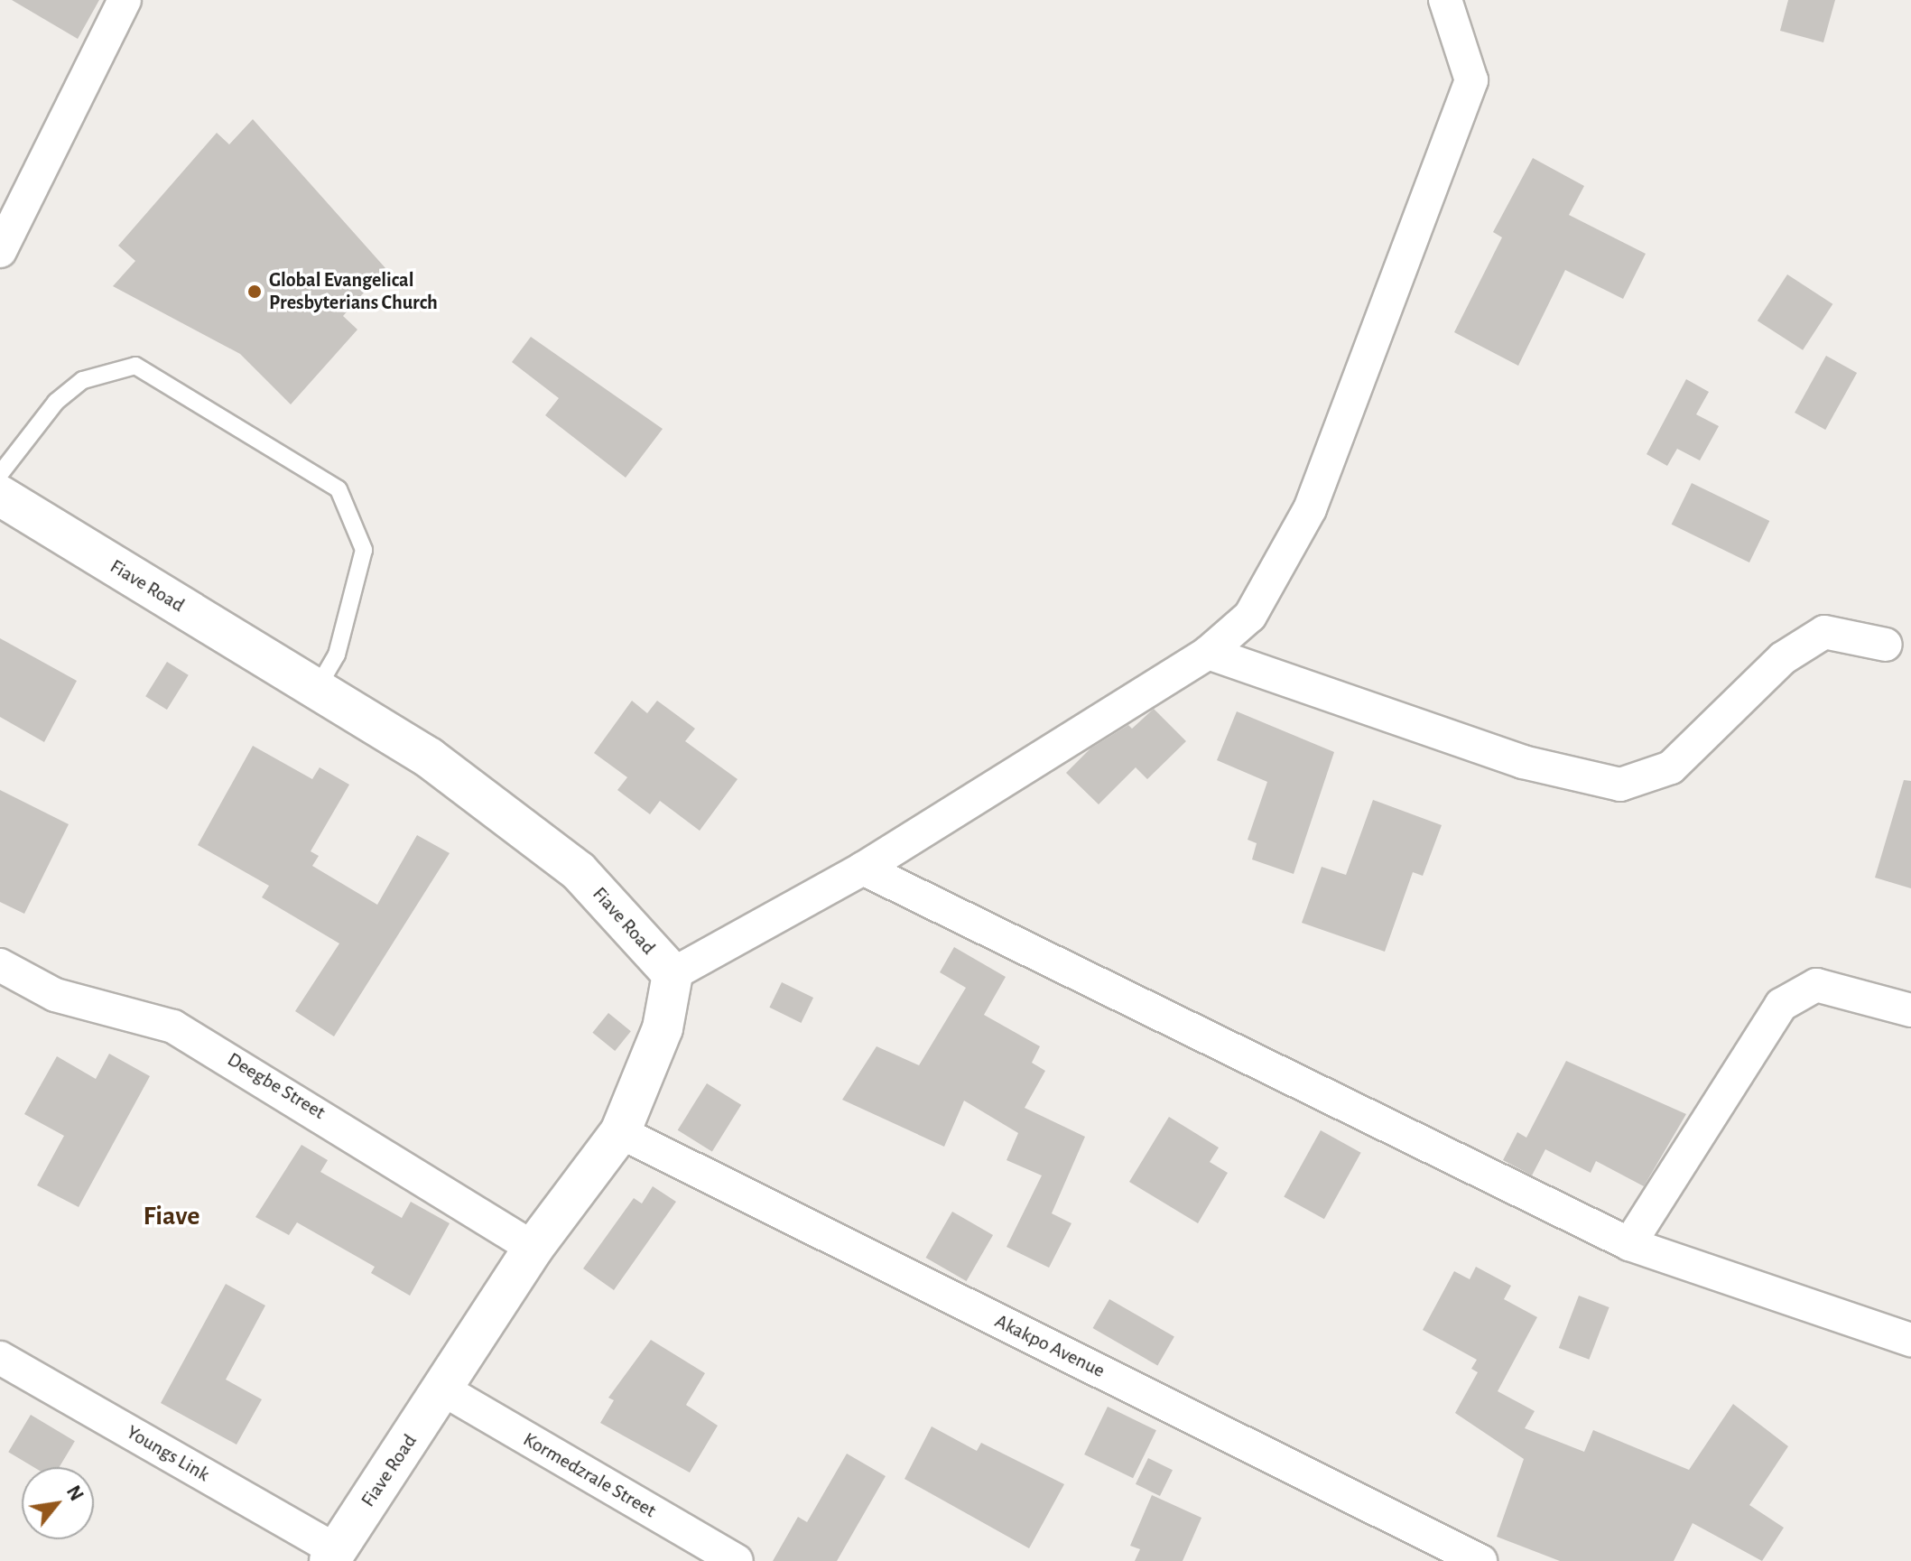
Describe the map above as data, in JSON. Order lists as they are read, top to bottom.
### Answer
{
  "streets": {
    "street": [
      "Fiave Road",
      "Deegbe Street",
      "Akakpo Avenue",
      "Youngs Link",
      "Kormedzrale Street"
    ]
  },
  "crossings": [
    ["Fiave Road", "Deegbe Street"],
    ["Fiave Road", "Akakpo Avenue"],
    ["Fiave Road", "Youngs Link"],
    ["Fiave Road", "Kormedzrale Street"]
  ],
  "districts": ["Fiave"],
  "places": ["Global Evangelical Presbyterians Church"],
  "north": "top right"
}
